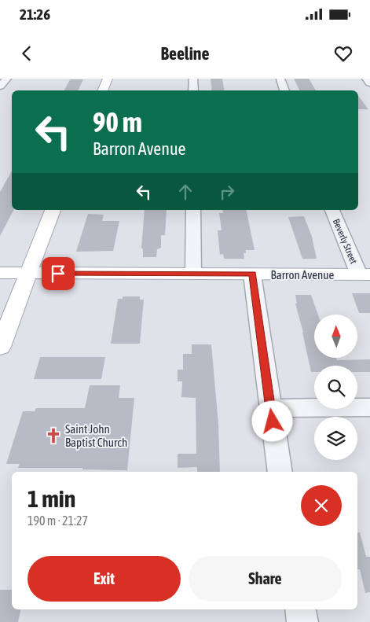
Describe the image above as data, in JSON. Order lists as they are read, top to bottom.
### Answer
{
  "streets": {
    "main road": ["Barron Avenue"],
    "street": ["Beverly Street"]
  },
  "crossings": [
    ["Beverly Street", "Barron Avenue"]
  ],
  "places": {
    "church": ["Saint John Baptist Church"]
  },
  "north": "top",
  "page": {
    "status": "21:26",
    "header": "Beeline",
    "turn": ["90 m", "Barron Avenue"],
    "heading": ["1 min", "190 m · 21:27"],
    "buttons": ["Exit", "Share"]
  }
}
